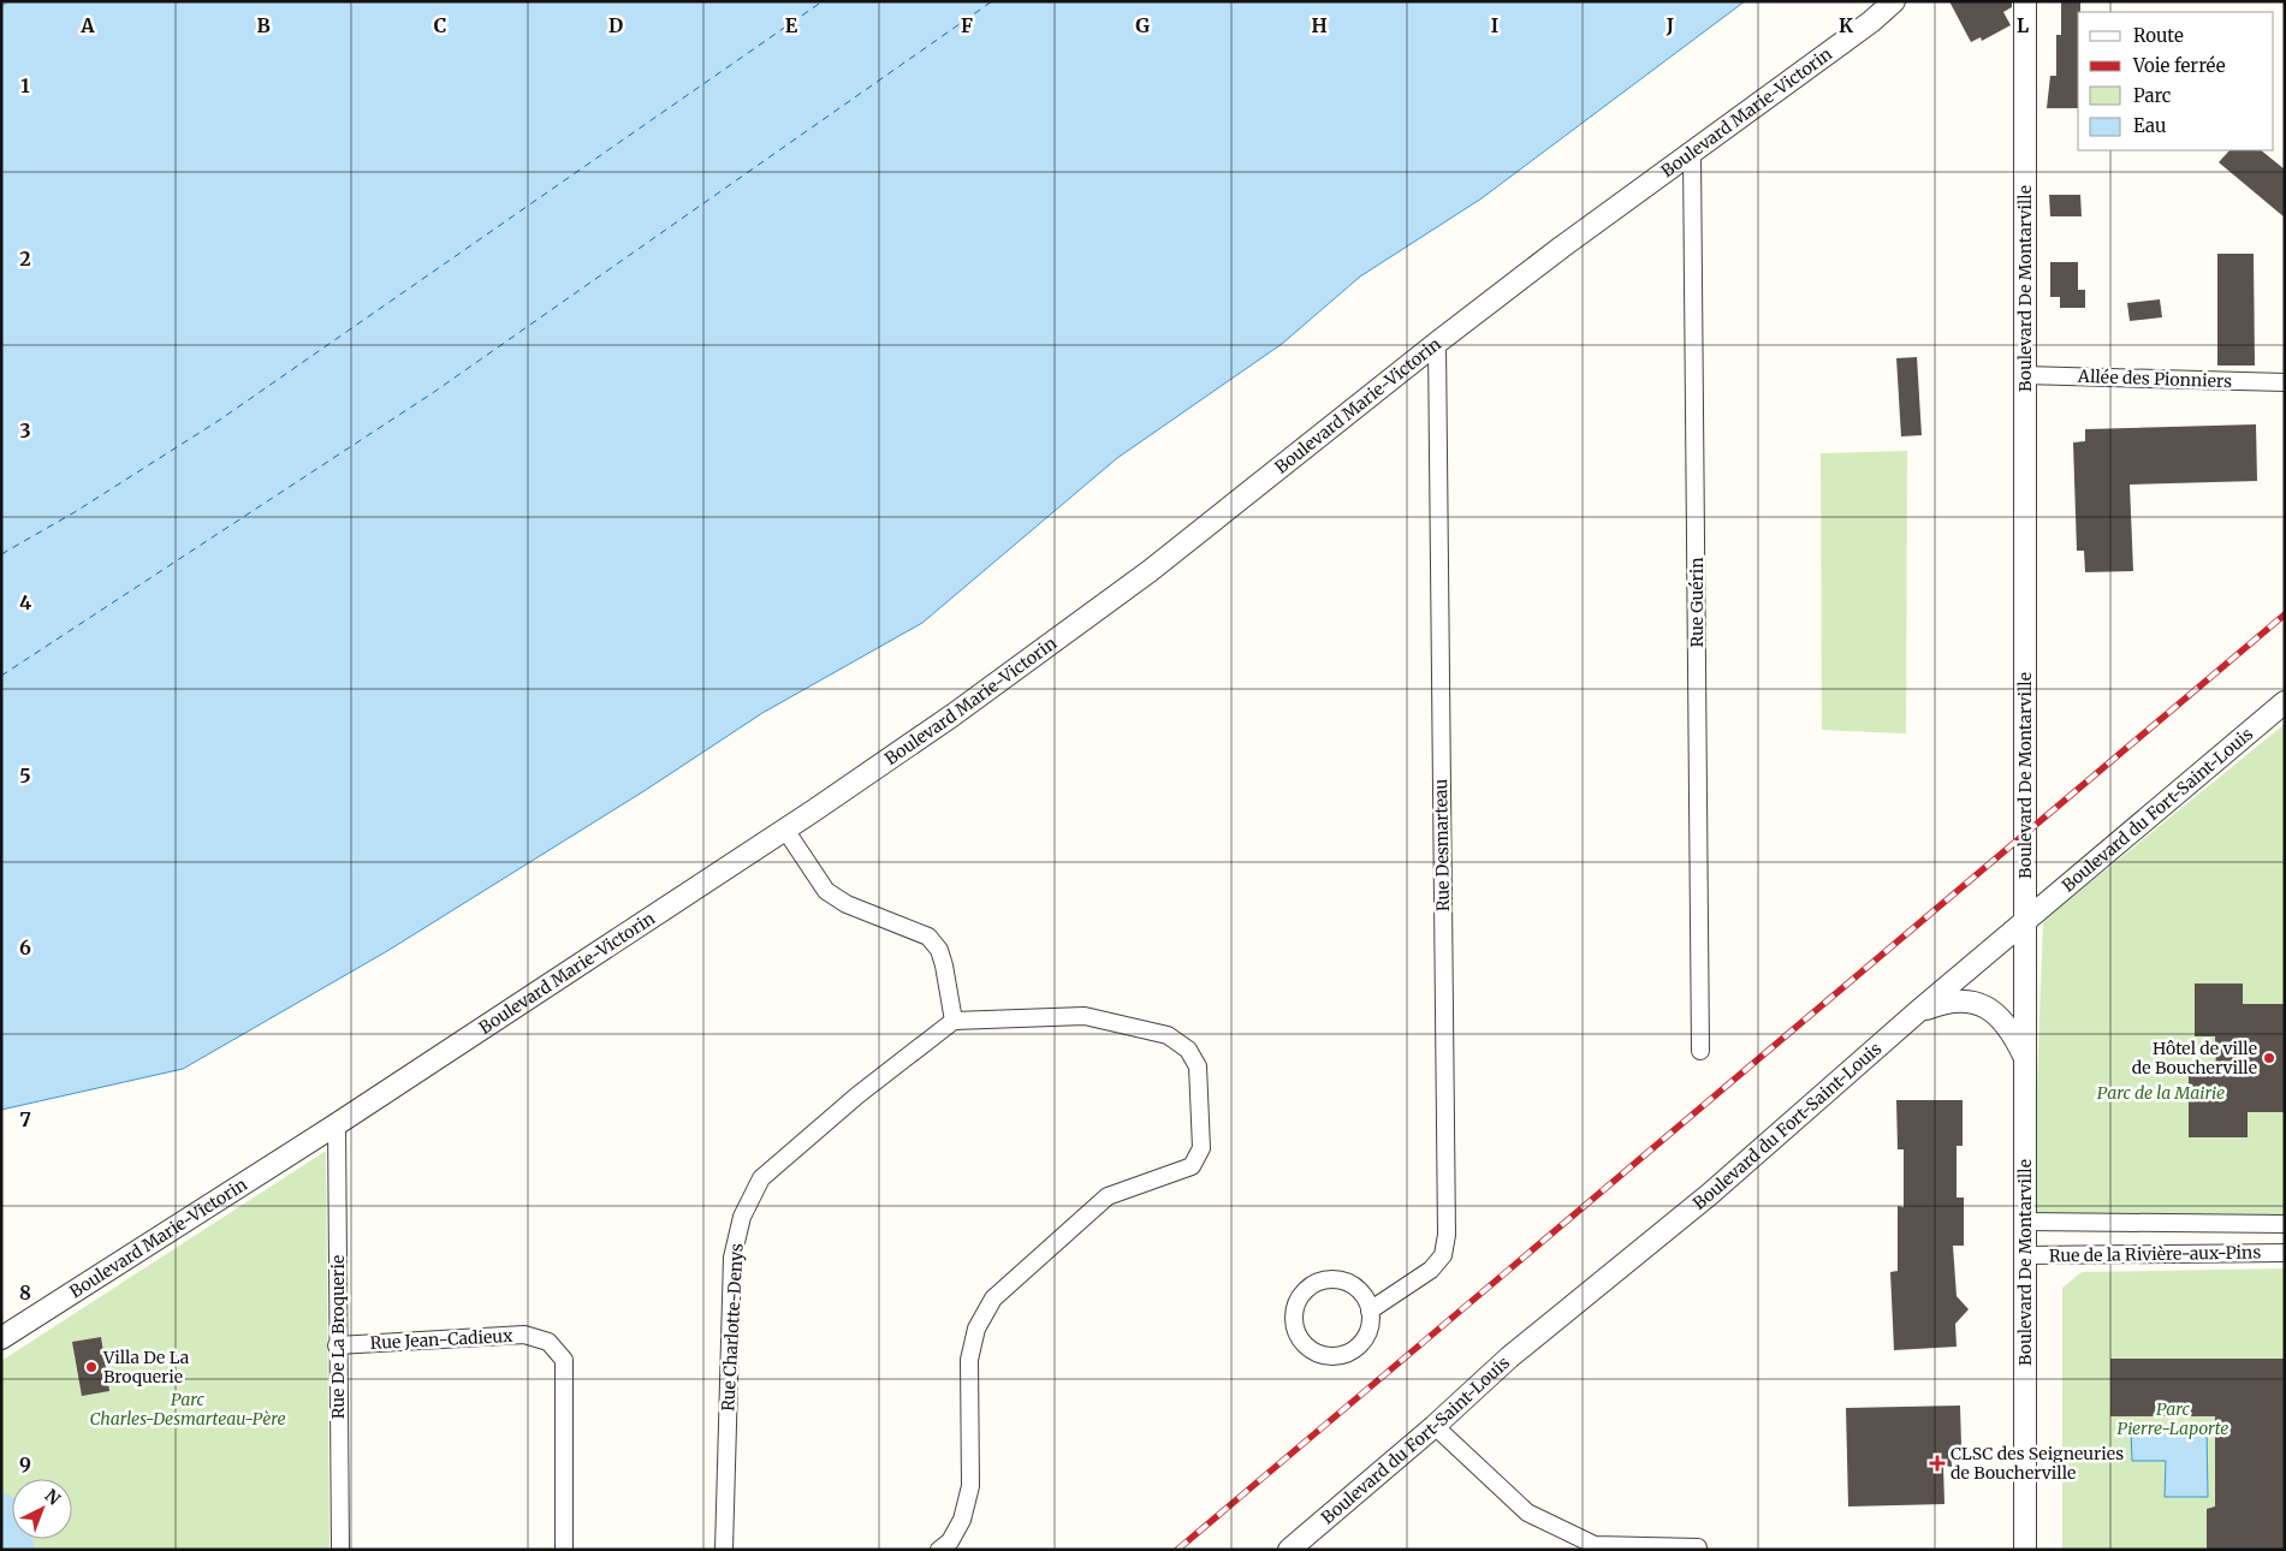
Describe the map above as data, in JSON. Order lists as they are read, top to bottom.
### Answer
{
  "streets": {
    "street": [
      "Boulevard Marie-Victorin",
      "Boulevard De Montarville",
      "Allée des Pionniers",
      "Rue Guérin",
      "Boulevard du Fort-Saint-Louis",
      "Rue Desmarteau",
      "Rue de la Rivière-aux-Pins",
      "Rue Charlotte-Denys",
      "Rue De La Broquerie",
      "Rue Jean-Cadieux"
    ]
  },
  "crossings": [
    ["Boulevard Marie-Victorin", "Rue Guérin"],
    ["Boulevard Marie-Victorin", "Rue Desmarteau"],
    ["Boulevard Marie-Victorin", "Rue De La Broquerie"],
    ["Boulevard De Montarville", "Allée des Pionniers"],
    ["Boulevard De Montarville", "Boulevard du Fort-Saint-Louis"],
    ["Boulevard De Montarville", "Rue de la Rivière-aux-Pins"],
    ["Rue De La Broquerie", "Rue Jean-Cadieux"]
  ],
  "parks": ["Parc de la Mairie", "Parc Charles-Desmarteau-Père", "Parc Pierre-Laporte"],
  "places": {
    "other": ["Hôtel de ville de Boucherville", "Villa De La Broquerie"],
    "health": ["CLSC des Seigneuries de Boucherville"]
  },
  "legend": [
    "Route",
    "Voie ferrée",
    "Parc",
    "Eau"
  ],
  "north": "top right",
  "grid": {
    "columns": [
      "A",
      "B",
      "C",
      "D",
      "E",
      "F",
      "G",
      "H",
      "I",
      "J",
      "K",
      "L"
    ],
    "rows": [
      "1",
      "2",
      "3",
      "4",
      "5",
      "6",
      "7",
      "8",
      "9"
    ]
  }
}
